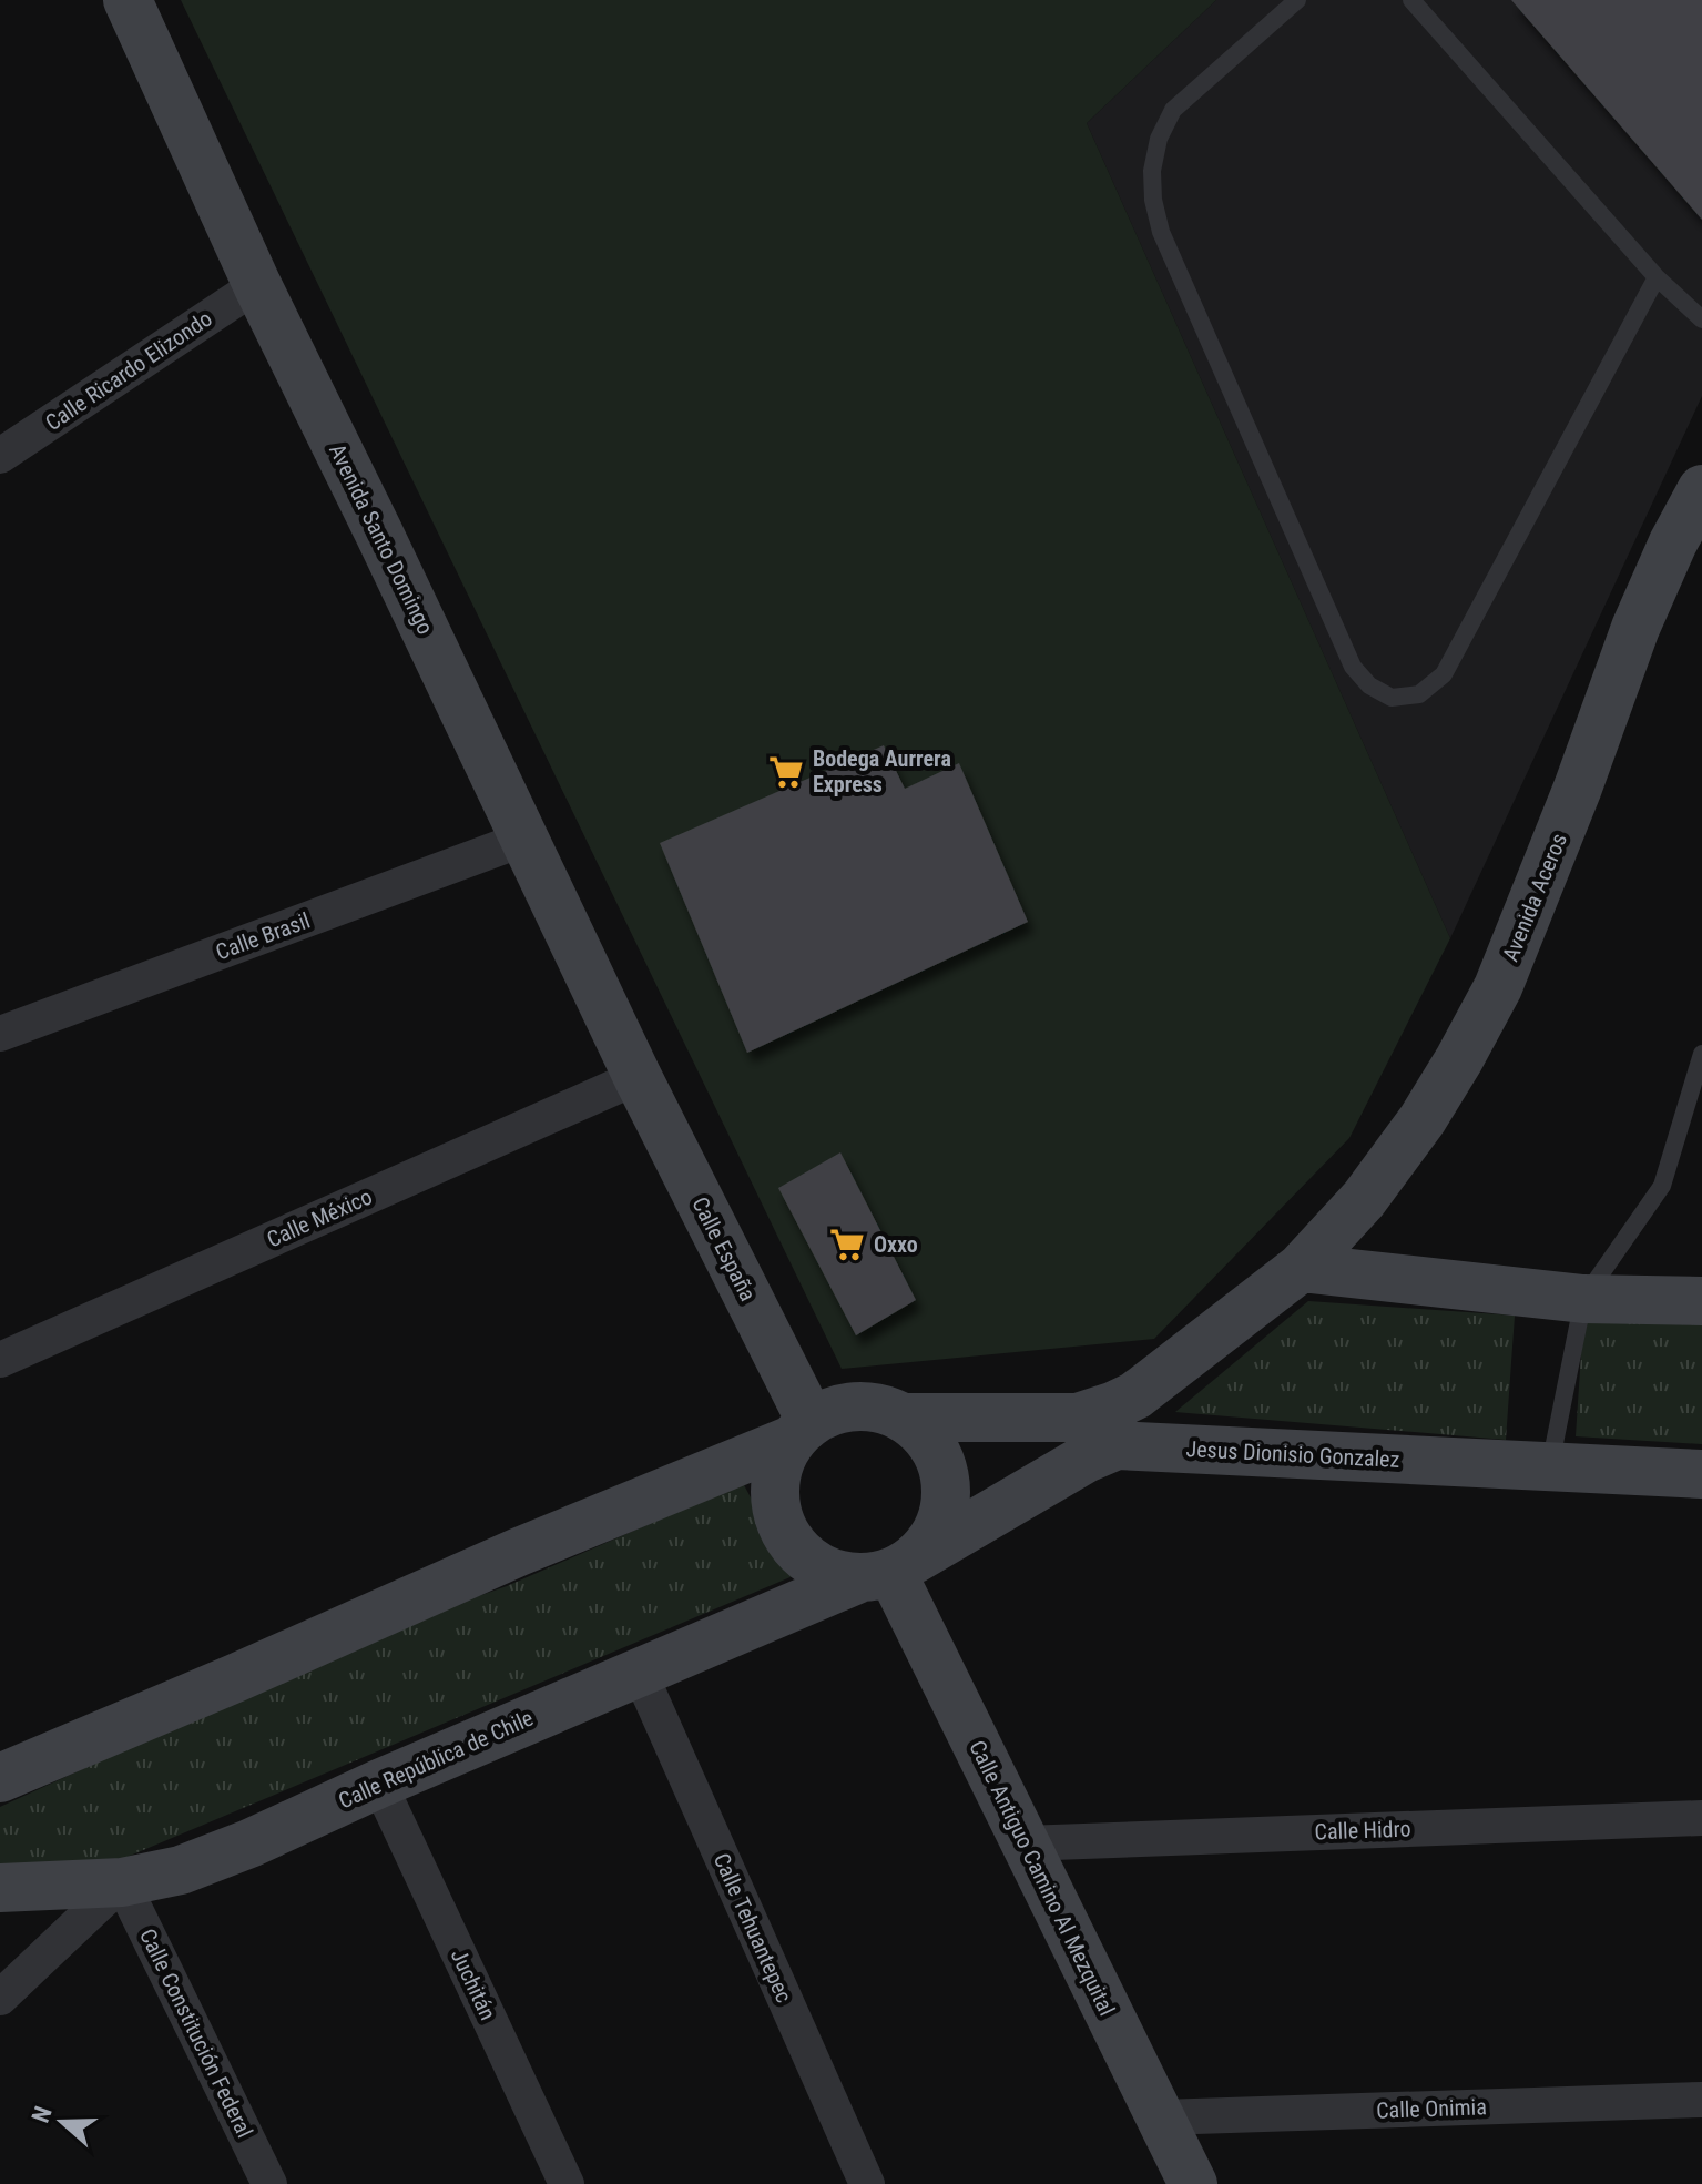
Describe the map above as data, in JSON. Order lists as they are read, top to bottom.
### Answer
{
  "streets": {
    "street": [
      "Calle Ricardo Elizondo",
      "Avenida Santo Domingo",
      "Avenida Aceros",
      "Calle Brasil",
      "Calle México",
      "Calle España",
      "Jesus Dionisio Gonzalez",
      "Calle República de Chile",
      "Calle Hidro",
      "Calle Antiguo Camino Al Mezquital",
      "Calle Tehuantepec",
      "Juchitán",
      "Calle Constitución Federal",
      "Calle Onimia"
    ]
  },
  "crossings": [
    ["Calle Ricardo Elizondo", "Avenida Santo Domingo"],
    ["Avenida Santo Domingo", "Calle Brasil"],
    ["Avenida Santo Domingo", "Calle México"],
    ["Avenida Santo Domingo", "Calle España"],
    ["Avenida Aceros", "Jesus Dionisio Gonzalez"],
    ["Calle México", "Calle España"],
    ["Calle España", "Jesus Dionisio Gonzalez"],
    ["Calle España", "Calle República de Chile"],
    ["Calle España", "Calle Antiguo Camino Al Mezquital"],
    ["Jesus Dionisio Gonzalez", "Calle República de Chile"],
    ["Jesus Dionisio Gonzalez", "Calle Antiguo Camino Al Mezquital"],
    ["Calle República de Chile", "Calle Antiguo Camino Al Mezquital"],
    ["Calle República de Chile", "Calle Tehuantepec"],
    ["Calle República de Chile", "Juchitán"],
    ["Calle República de Chile", "Calle Constitución Federal"],
    ["Calle Hidro", "Calle Antiguo Camino Al Mezquital"],
    ["Calle Antiguo Camino Al Mezquital", "Calle Onimia"]
  ],
  "places": {
    "supermarket": ["Bodega Aurrera Express", "Oxxo"]
  },
  "north": "left"
}
